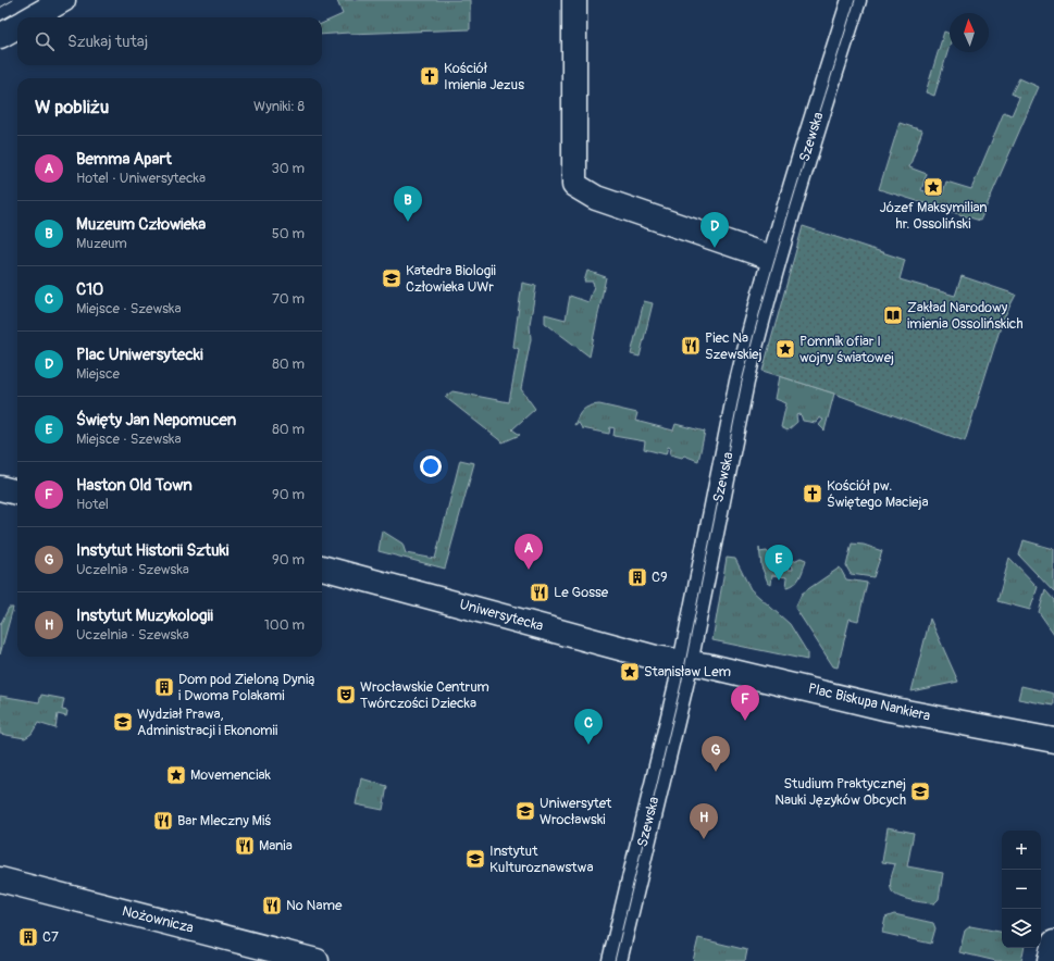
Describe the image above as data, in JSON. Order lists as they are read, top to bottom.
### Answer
{
  "streets": {
    "street": [
      "Szewska",
      "Uniwersytecka",
      "Plac Biskupa Nankiera",
      "Nożownicza"
    ]
  },
  "crossings": [
    ["Szewska", "Uniwersytecka"],
    ["Szewska", "Plac Biskupa Nankiera"],
    ["Uniwersytecka", "Plac Biskupa Nankiera"]
  ],
  "places": {
    "church": ["Kościół Imienia Jezus", "Kościół pw. Świętego Macieja"],
    "place": [
      "Józef Maksymilian hr. Ossoliński",
      "Pomnik ofiar I wojny światowej",
      "Stanisław Lem",
      "Movemenciak"
    ],
    "school or university": [
      "Katedra Biologii Człowieka UWr",
      "Wydział Prawa, Administracji i Ekonomii",
      "Studium Praktycznej Nauki Języków Obcych",
      "Uniwersytet Wrocławski",
      "Instytut Kulturoznawstwa"
    ],
    "library": ["Zakład Narodowy imienia Ossolińskich"],
    "restaurant": [
      "Piec Na Szewskiej",
      "Le Gosse",
      "Bar Mleczny Miś",
      "Mania",
      "No Name"
    ],
    "building": ["C9", "Dom pod Zieloną Dynią i Dwoma Polakami", "C7"],
    "theatre": ["Wrocławskie Centrum Twórczości Dziecka"]
  },
  "north": "top",
  "page": {
    "search": "Szukaj tutaj",
    "heading": ["W pobliżu", "Wyniki: 8"],
    "list": [
      {
        "mark": "A",
        "name": "Bemma Apart",
        "note": "Hotel · Uniwersytecka",
        "value": "30 m"
      },
      {
        "mark": "B",
        "name": "Muzeum Człowieka",
        "note": "Muzeum",
        "value": "50 m"
      },
      {
        "mark": "C",
        "name": "C10",
        "note": "Miejsce · Szewska",
        "value": "70 m"
      },
      {
        "mark": "D",
        "name": "Plac Uniwersytecki",
        "note": "Miejsce",
        "value": "80 m"
      },
      {
        "mark": "E",
        "name": "Święty Jan Nepomucen",
        "note": "Miejsce · Szewska",
        "value": "80 m"
      },
      {
        "mark": "F",
        "name": "Haston Old Town",
        "note": "Hotel",
        "value": "90 m"
      },
      {
        "mark": "G",
        "name": "Instytut Historii Sztuki",
        "note": "Uczelnia · Szewska",
        "value": "90 m"
      },
      {
        "mark": "H",
        "name": "Instytut Muzykologii",
        "note": "Uczelnia · Szewska",
        "value": "100 m"
      }
    ],
    "pins": [
      "B",
      "D",
      "A",
      "E",
      "F",
      "C",
      "G",
      "H"
    ],
    "map_buttons": ["+", "−"]
  }
}
